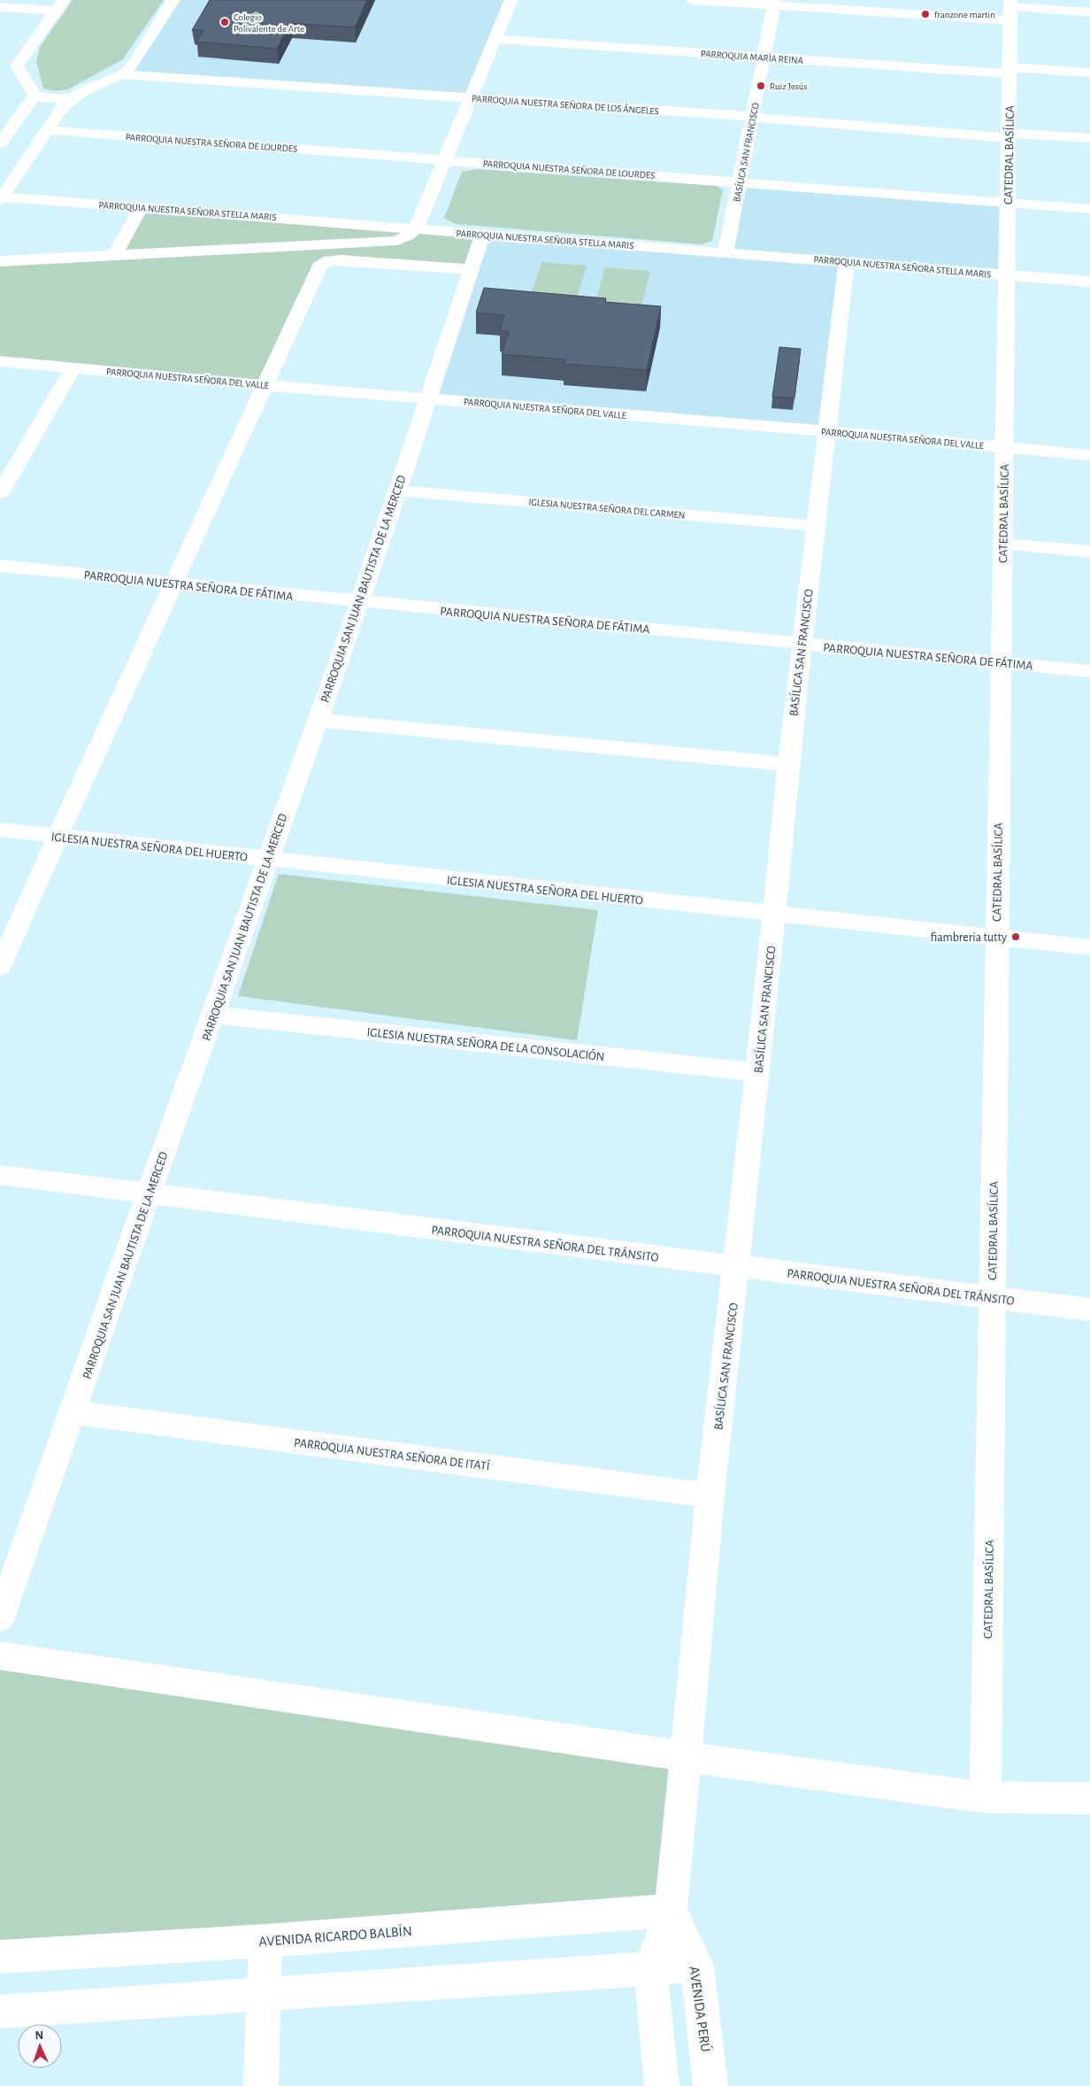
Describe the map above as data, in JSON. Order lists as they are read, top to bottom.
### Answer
{
  "streets": {
    "street": [
      "PARROQUIA MARÍA REINA",
      "PARROQUIA NUESTRA SEÑORA DE LOS ÁNGELES",
      "PARROQUIA NUESTRA SEÑORA DE LOURDES",
      "BASÍLICA SAN FRANCISCO",
      "CATEDRAL BASÍLICA",
      "PARROQUIA NUESTRA SEÑORA STELLA MARIS",
      "PARROQUIA NUESTRA SEÑORA DEL VALLE",
      "IGLESIA NUESTRA SEÑORA DEL CARMEN",
      "PARROQUIA NUESTRA SEÑORA DE FÁTIMA",
      "PARROQUIA SAN JUAN BAUTISTA DE LA MERCED",
      "IGLESIA NUESTRA SEÑORA DEL HUERTO",
      "IGLESIA NUESTRA SEÑORA DE LA CONSOLACIÓN",
      "PARROQUIA NUESTRA SEÑORA DEL TRÁNSITO",
      "PARROQUIA NUESTRA SEÑORA DE ITATÍ",
      "AVENIDA RICARDO BALBÍN",
      "AVENIDA PERÚ"
    ]
  },
  "crossings": [
    ["PARROQUIA MARÍA REINA", "BASÍLICA SAN FRANCISCO"],
    ["PARROQUIA MARÍA REINA", "CATEDRAL BASÍLICA"],
    ["PARROQUIA NUESTRA SEÑORA DE LOS ÁNGELES", "BASÍLICA SAN FRANCISCO"],
    ["PARROQUIA NUESTRA SEÑORA DE LOS ÁNGELES", "CATEDRAL BASÍLICA"],
    ["PARROQUIA NUESTRA SEÑORA DE LOURDES", "BASÍLICA SAN FRANCISCO"],
    ["PARROQUIA NUESTRA SEÑORA DE LOURDES", "CATEDRAL BASÍLICA"],
    ["BASÍLICA SAN FRANCISCO", "PARROQUIA NUESTRA SEÑORA STELLA MARIS"],
    ["BASÍLICA SAN FRANCISCO", "PARROQUIA NUESTRA SEÑORA DEL VALLE"],
    ["BASÍLICA SAN FRANCISCO", "IGLESIA NUESTRA SEÑORA DEL CARMEN"],
    ["BASÍLICA SAN FRANCISCO", "PARROQUIA NUESTRA SEÑORA DE FÁTIMA"],
    ["BASÍLICA SAN FRANCISCO", "IGLESIA NUESTRA SEÑORA DEL HUERTO"],
    ["BASÍLICA SAN FRANCISCO", "IGLESIA NUESTRA SEÑORA DE LA CONSOLACIÓN"],
    ["BASÍLICA SAN FRANCISCO", "PARROQUIA NUESTRA SEÑORA DEL TRÁNSITO"],
    ["BASÍLICA SAN FRANCISCO", "PARROQUIA NUESTRA SEÑORA DE ITATÍ"],
    ["BASÍLICA SAN FRANCISCO", "AVENIDA RICARDO BALBÍN"],
    ["BASÍLICA SAN FRANCISCO", "AVENIDA PERÚ"],
    ["CATEDRAL BASÍLICA", "PARROQUIA NUESTRA SEÑORA STELLA MARIS"],
    ["CATEDRAL BASÍLICA", "PARROQUIA NUESTRA SEÑORA DEL VALLE"],
    ["CATEDRAL BASÍLICA", "PARROQUIA NUESTRA SEÑORA DE FÁTIMA"],
    ["CATEDRAL BASÍLICA", "IGLESIA NUESTRA SEÑORA DEL HUERTO"],
    ["CATEDRAL BASÍLICA", "PARROQUIA NUESTRA SEÑORA DEL TRÁNSITO"],
    ["PARROQUIA NUESTRA SEÑORA STELLA MARIS", "PARROQUIA SAN JUAN BAUTISTA DE LA MERCED"],
    ["PARROQUIA NUESTRA SEÑORA DEL VALLE", "PARROQUIA SAN JUAN BAUTISTA DE LA MERCED"],
    ["IGLESIA NUESTRA SEÑORA DEL CARMEN", "PARROQUIA SAN JUAN BAUTISTA DE LA MERCED"],
    ["PARROQUIA NUESTRA SEÑORA DE FÁTIMA", "PARROQUIA SAN JUAN BAUTISTA DE LA MERCED"],
    ["PARROQUIA SAN JUAN BAUTISTA DE LA MERCED", "IGLESIA NUESTRA SEÑORA DEL HUERTO"],
    ["PARROQUIA SAN JUAN BAUTISTA DE LA MERCED", "IGLESIA NUESTRA SEÑORA DE LA CONSOLACIÓN"],
    ["PARROQUIA SAN JUAN BAUTISTA DE LA MERCED", "PARROQUIA NUESTRA SEÑORA DEL TRÁNSITO"],
    ["PARROQUIA SAN JUAN BAUTISTA DE LA MERCED", "PARROQUIA NUESTRA SEÑORA DE ITATÍ"],
    ["AVENIDA RICARDO BALBÍN", "AVENIDA PERÚ"]
  ],
  "places": [
    "franzone martin",
    "Colegio Polivalente de Arte",
    "Ruiz Jesús",
    "fiambreria tutty"
  ],
  "north": "top"
}
